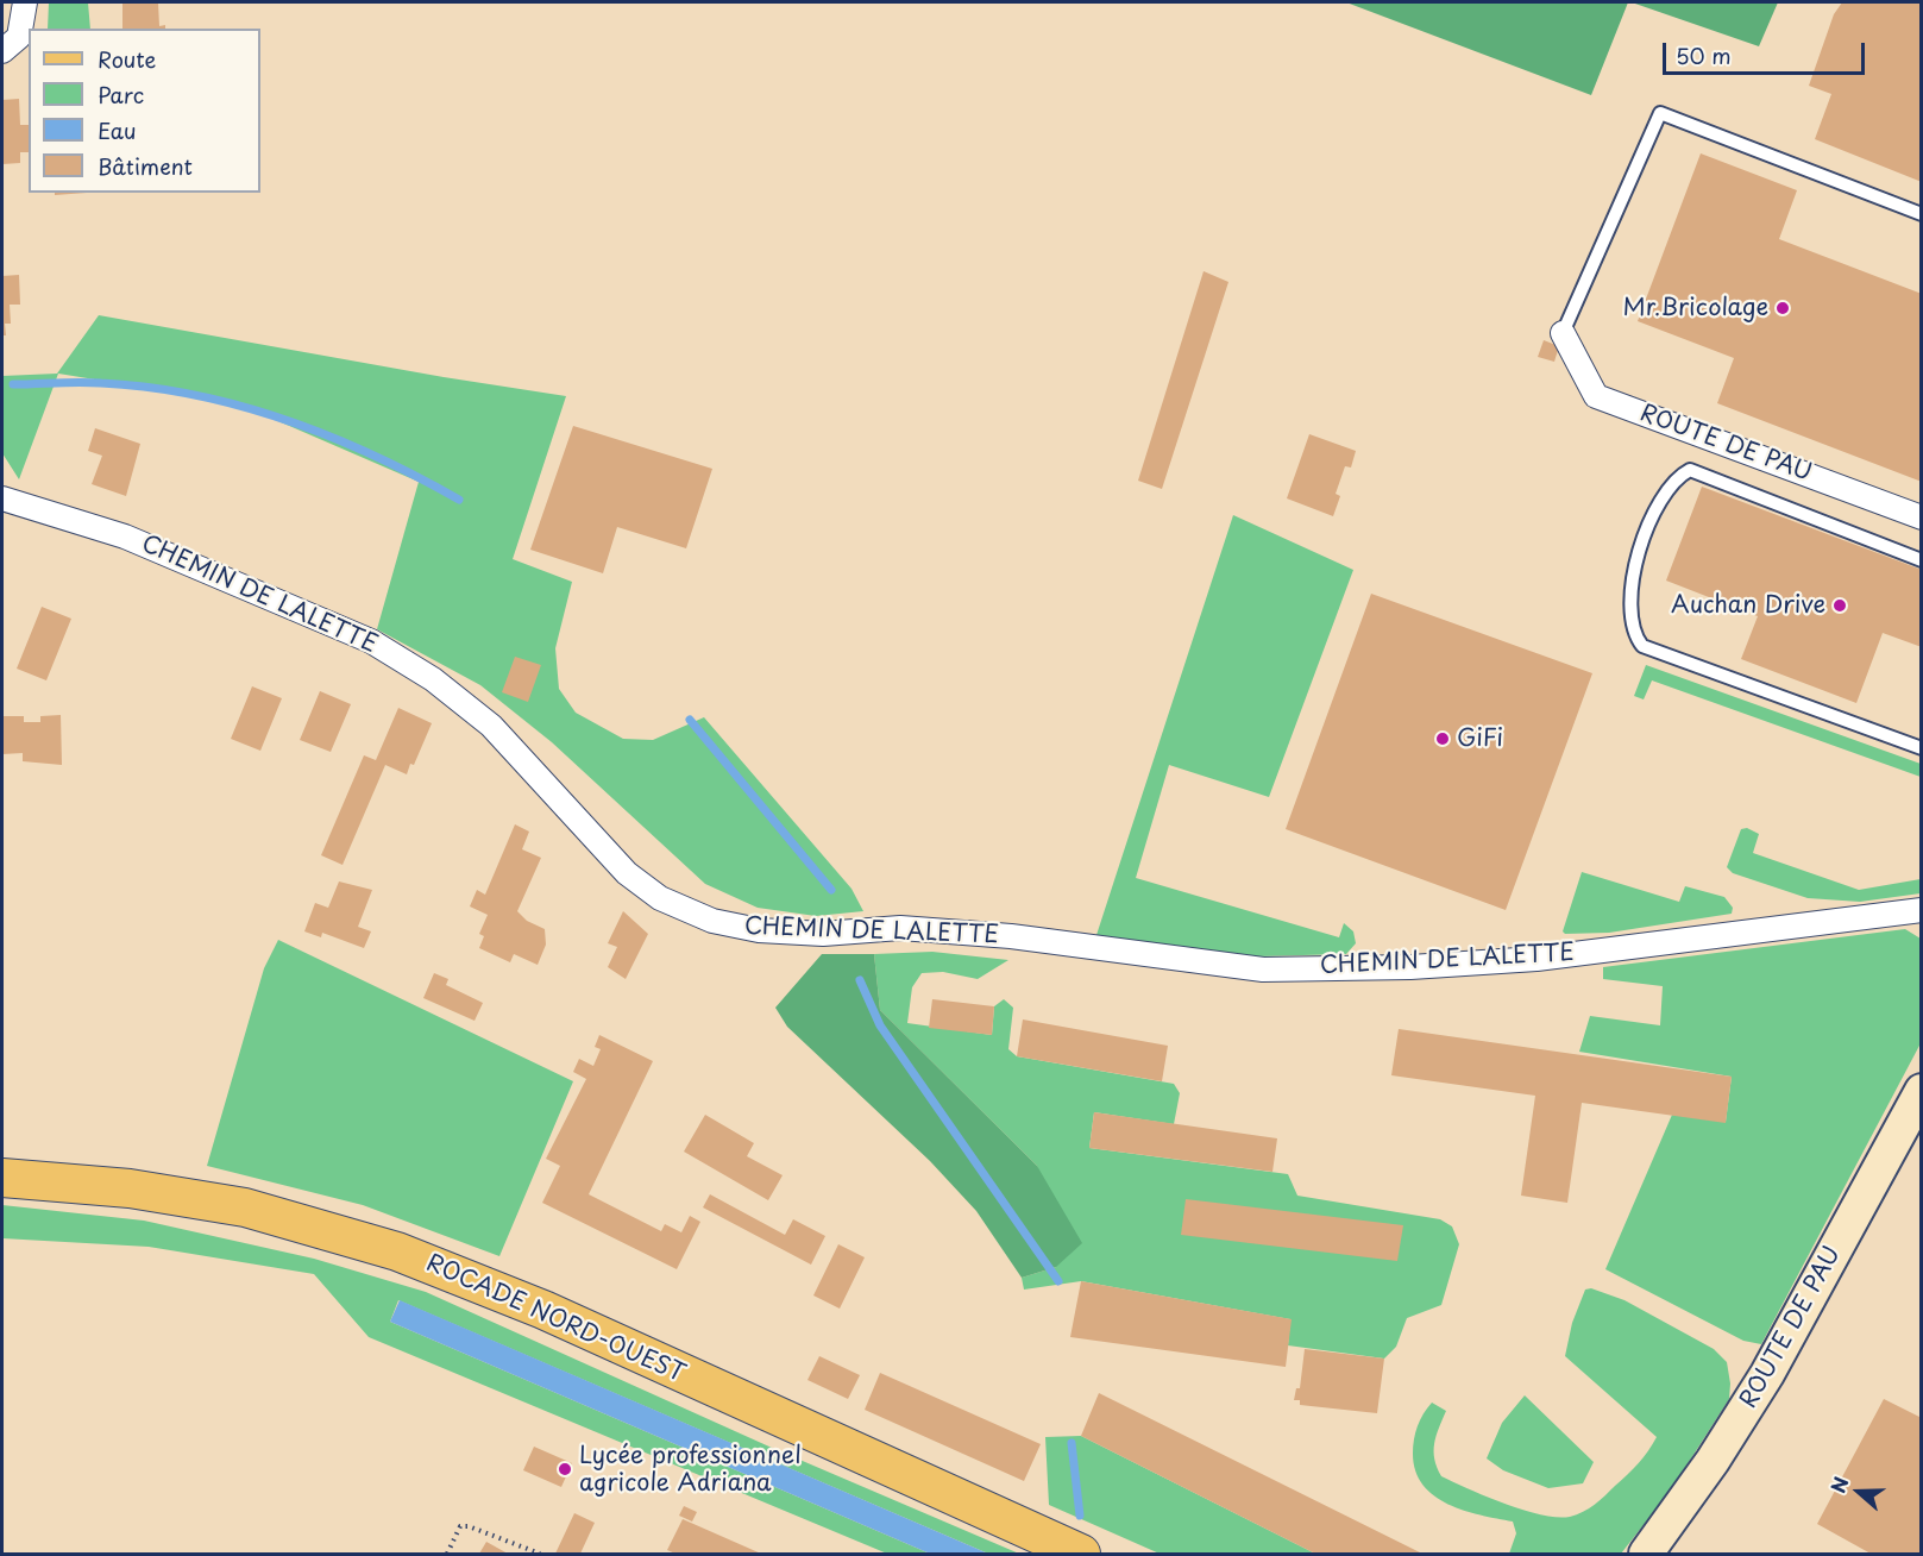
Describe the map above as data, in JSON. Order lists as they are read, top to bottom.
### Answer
{
  "streets": {
    "main road": ["ROUTE DE PAU", "ROCADE NORD-OUEST"],
    "street": ["CHEMIN DE LALETTE"]
  },
  "places": [
    "Mr.Bricolage",
    "Auchan Drive",
    "GiFi",
    "Lycée professionnel agricole Adriana"
  ],
  "legend": [
    "Route",
    "Parc",
    "Eau",
    "Bâtiment"
  ],
  "scale_bar": "50 m",
  "north": "left"
}
